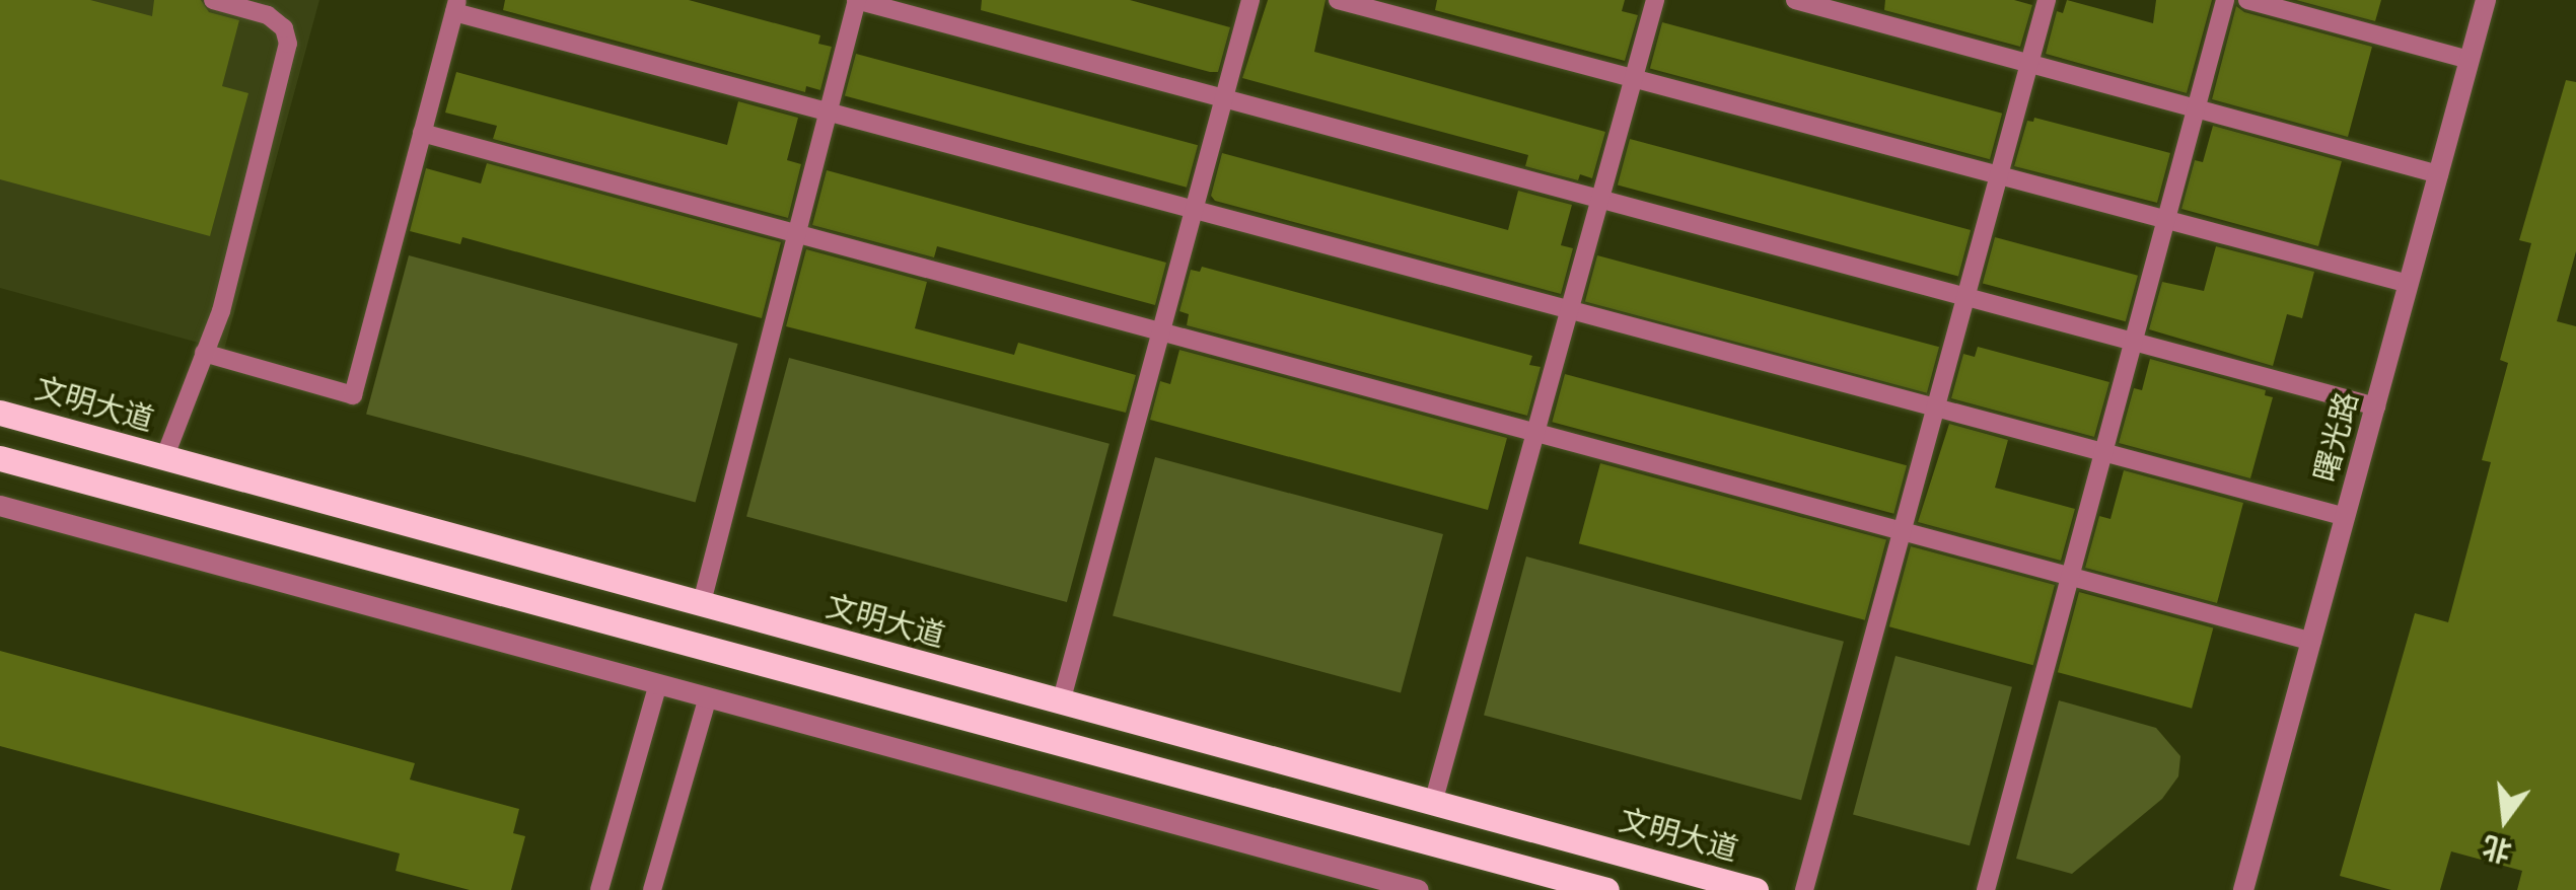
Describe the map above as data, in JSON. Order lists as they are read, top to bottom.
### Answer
{
  "streets": {
    "main road": ["文明大道"],
    "street": ["曙光路"]
  },
  "north": "bottom"
}
